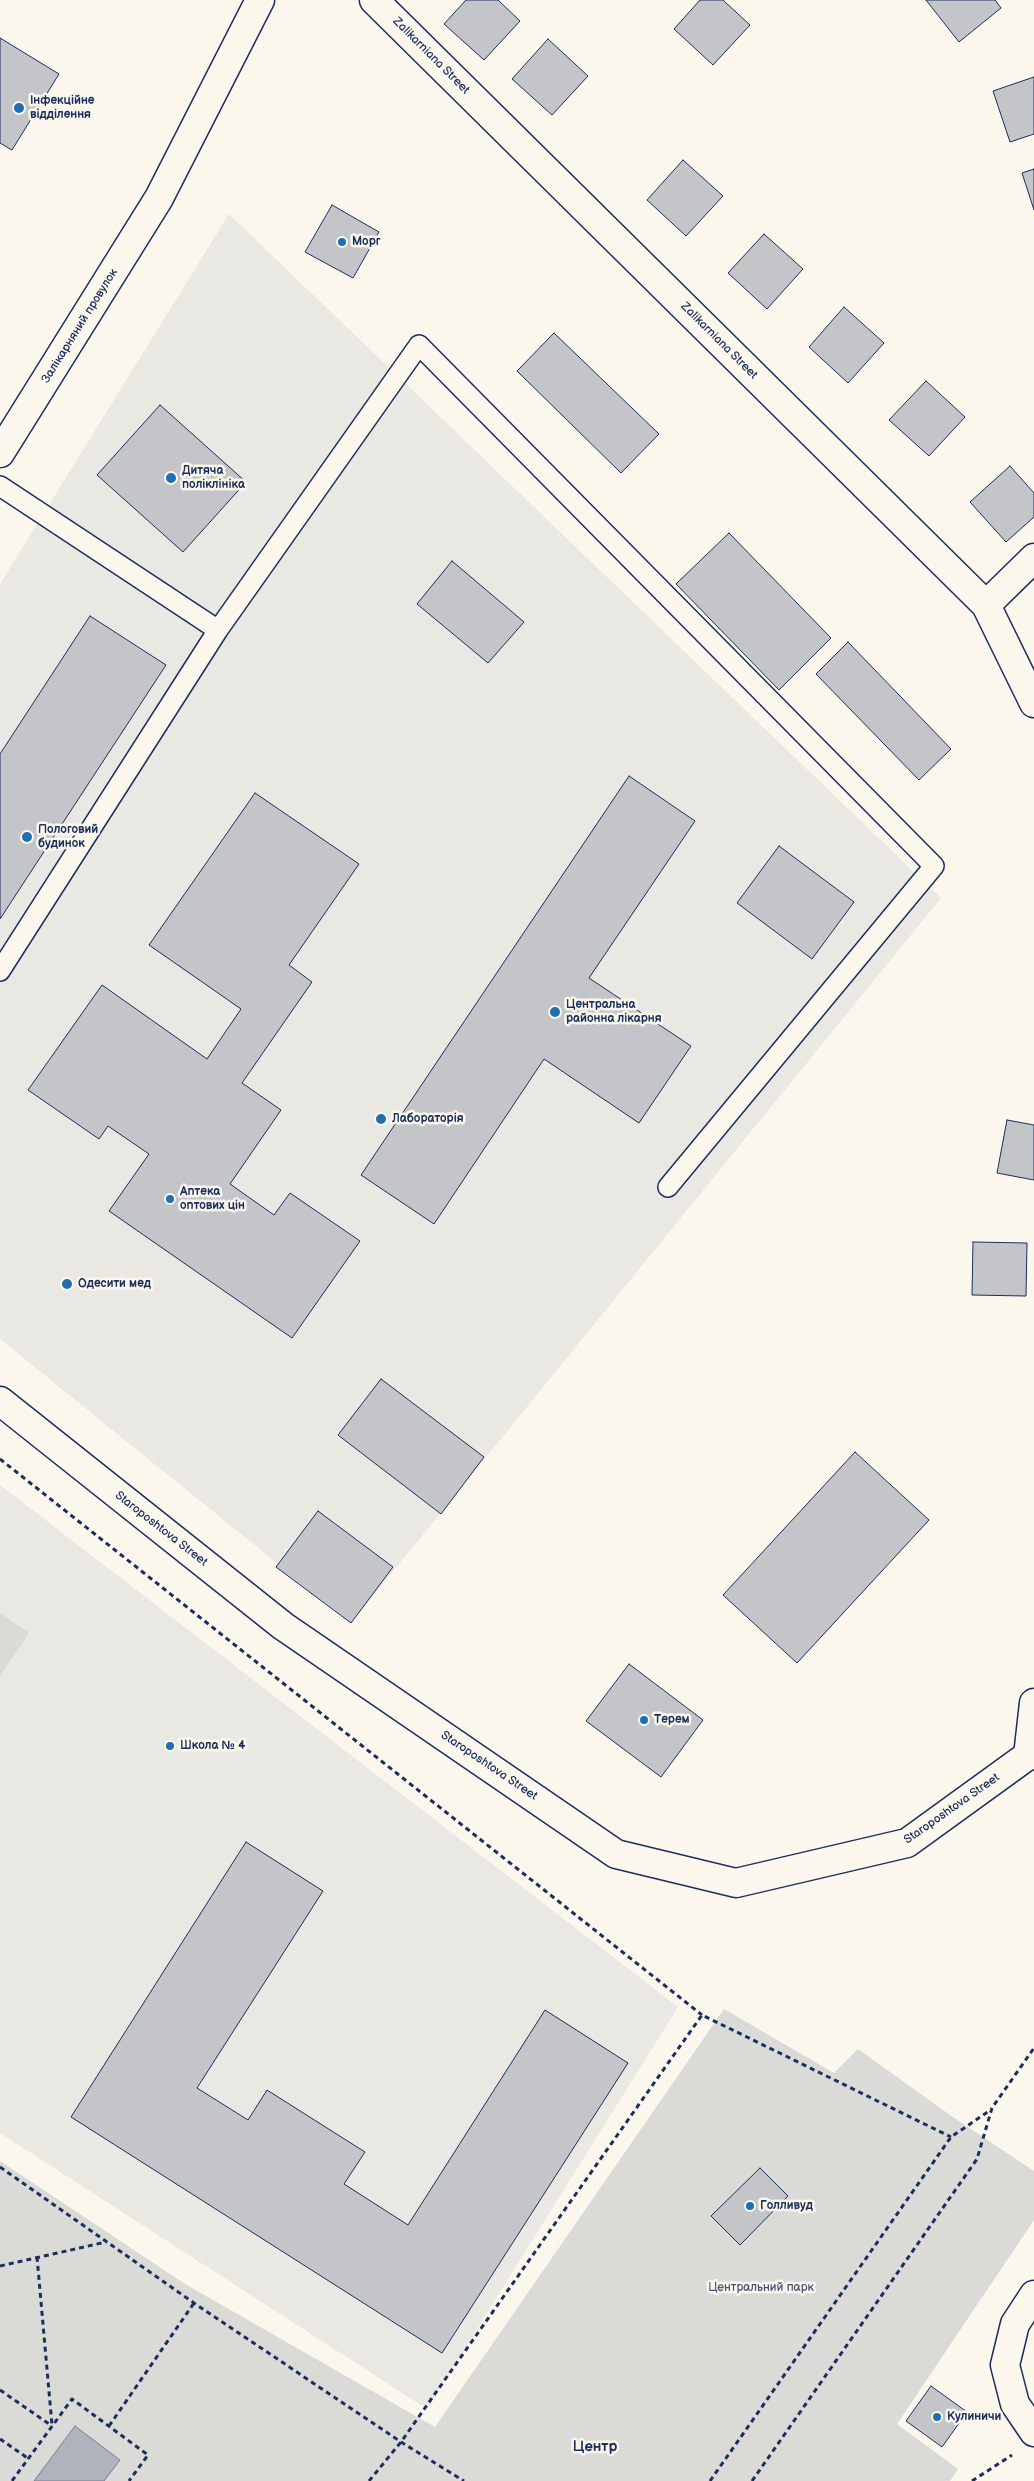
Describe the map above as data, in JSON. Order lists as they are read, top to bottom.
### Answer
{
  "streets": {
    "main road": ["Zalikarniana Street", "Залікарняний провулок", "Staroposhtova Street"]
  },
  "districts": ["Центр"],
  "parks": ["Центральний парк"],
  "places": [
    "Інфекційне відділення",
    "Морг",
    "Дитяча поліклініка",
    "Пологовий будинок",
    "Центральна районна лікарня",
    "Лабораторія",
    "Аптека оптових цін",
    "Одесити мед",
    "Терем",
    "Школа № 4",
    "Голливуд",
    "Кулиничи"
  ]
}
